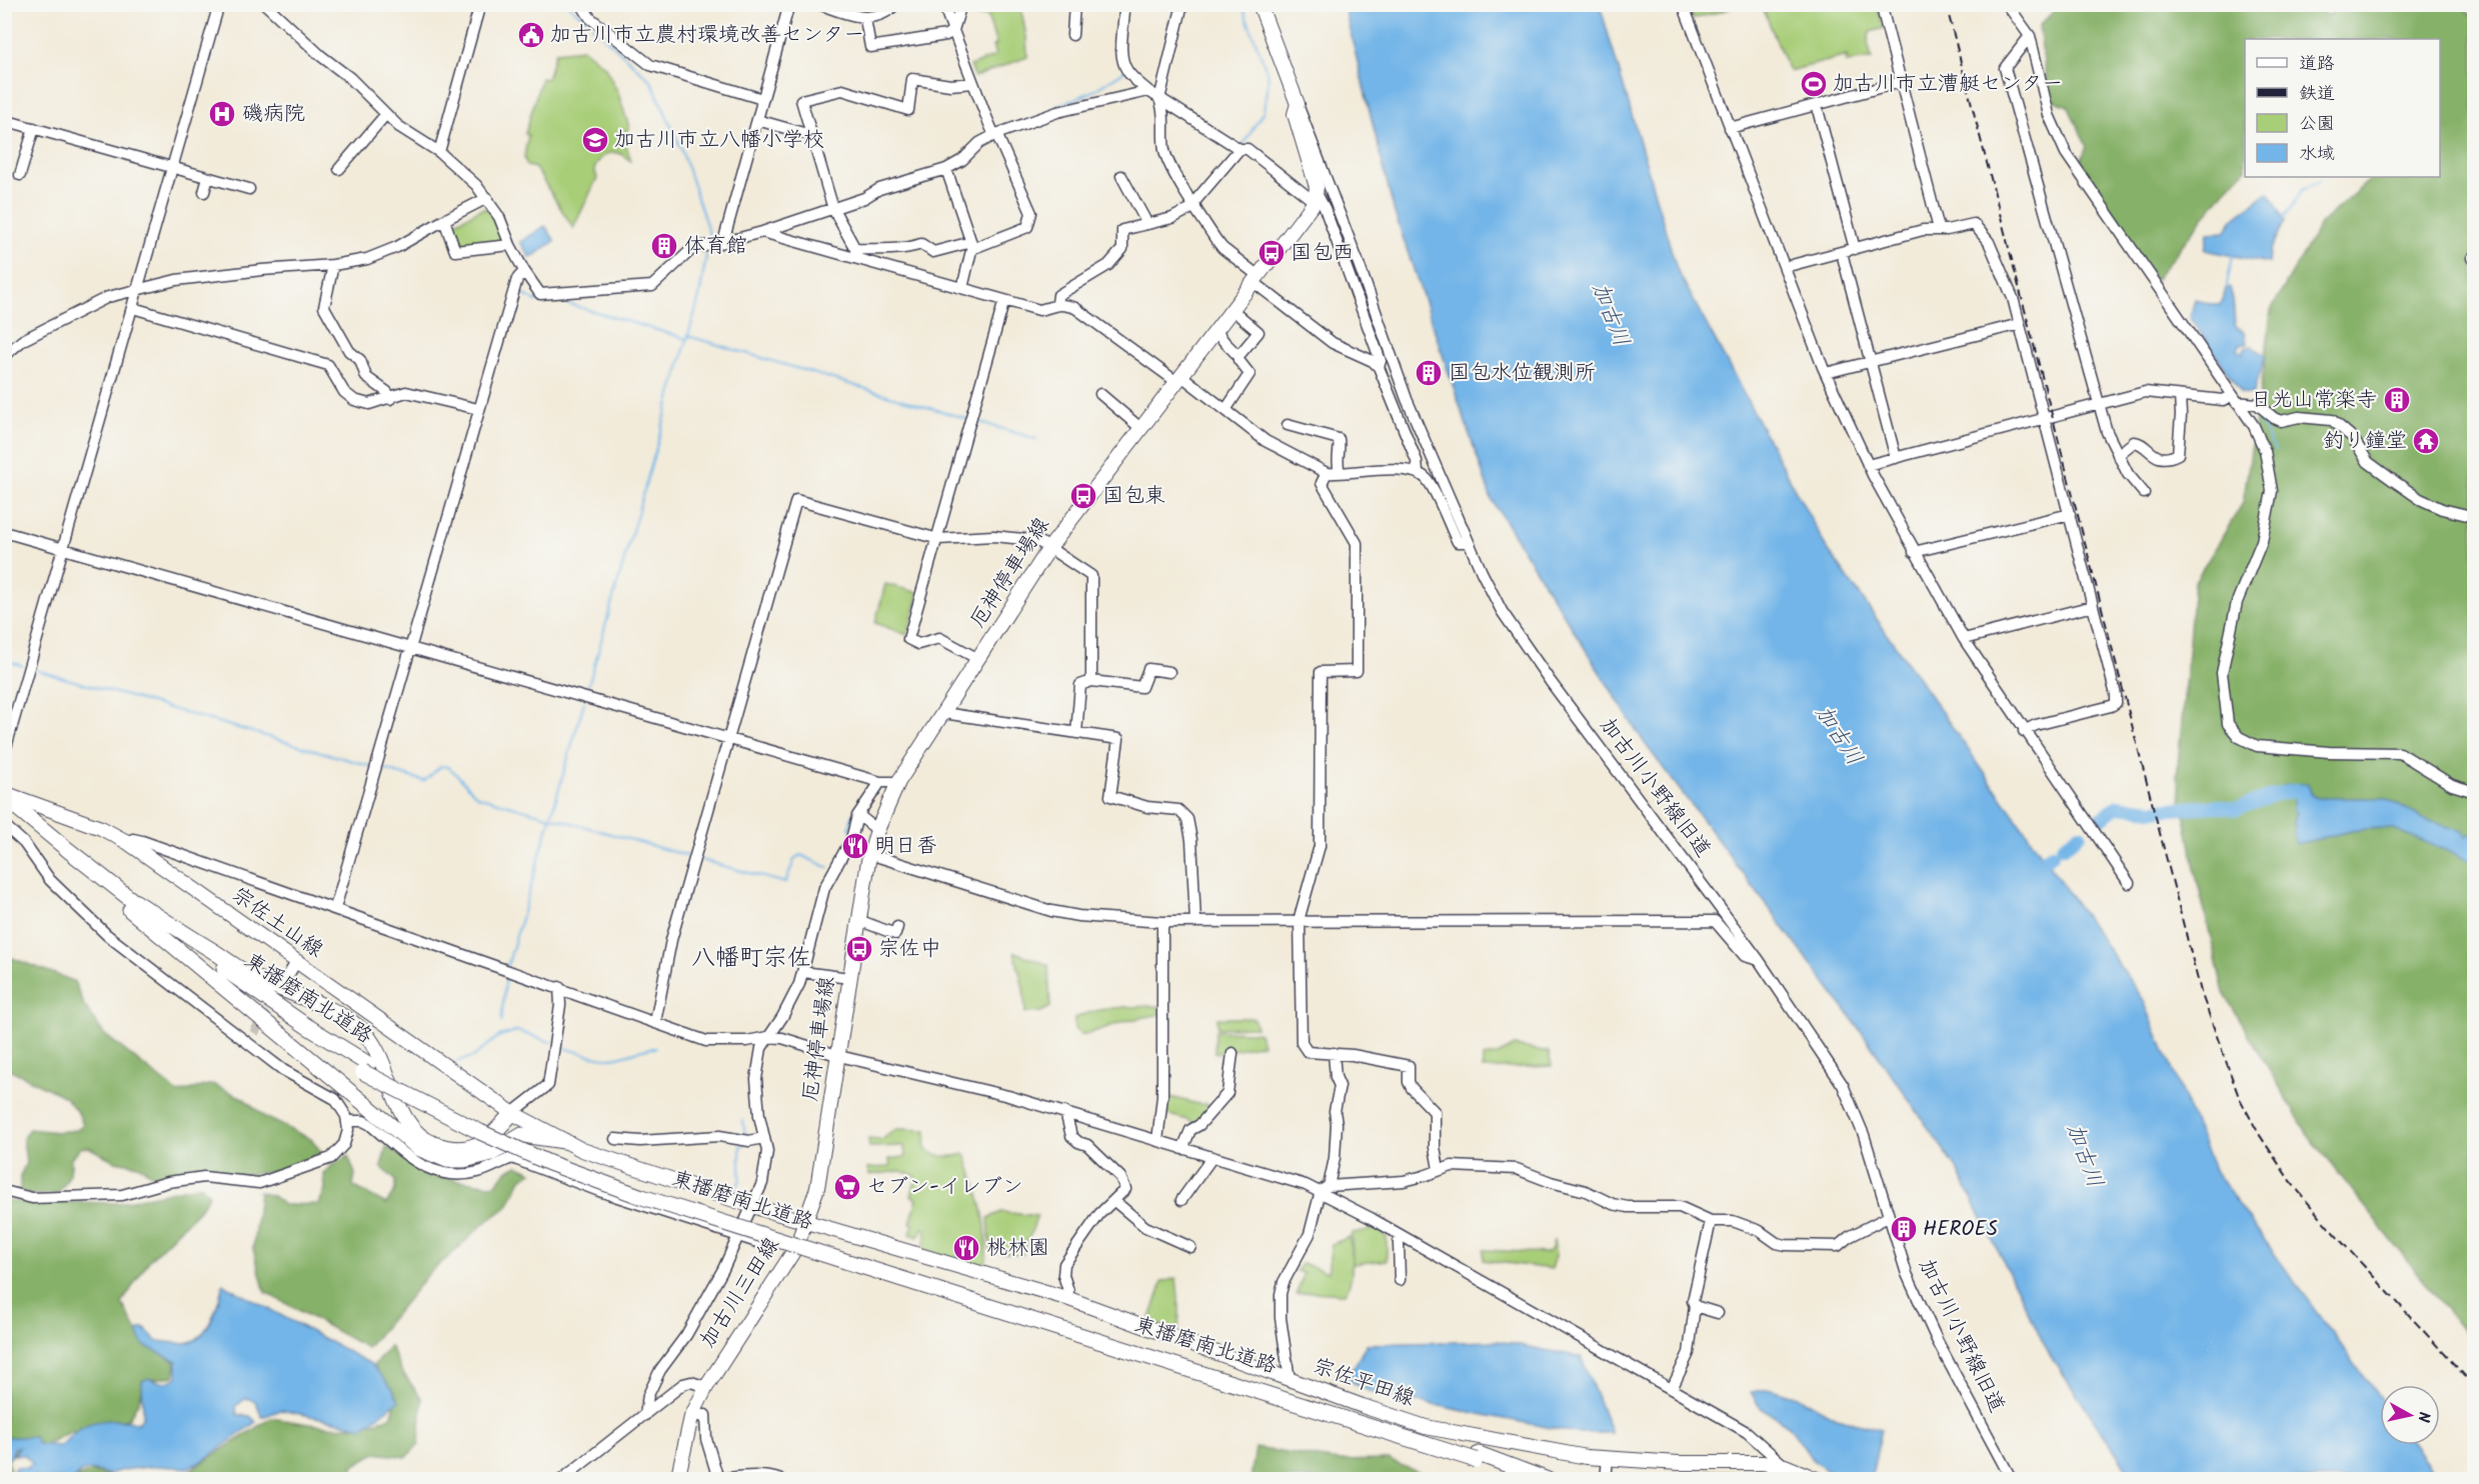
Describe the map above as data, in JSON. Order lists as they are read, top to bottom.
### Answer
{
  "streets": {
    "highway": ["東播磨南北道路"],
    "main road": [
      "厄神停車場線",
      "宗佐土山線",
      "加古川三田線",
      "宗佐平田線"
    ],
    "street": ["加古川小野線旧道"]
  },
  "crossings": [
    ["厄神停車場線", "加古川三田線"],
    ["厄神停車場線", "宗佐平田線"],
    ["宗佐土山線", "東播磨南北道路"],
    ["宗佐土山線", "加古川三田線"],
    ["加古川三田線", "宗佐平田線"]
  ],
  "districts": ["八幡町宗佐"],
  "water": ["加古川"],
  "places": {
    "public building": ["加古川市立農村環境改善センター"],
    "sports": ["加古川市立漕艇センター"],
    "hospital": ["磯病院"],
    "school or university": ["加古川市立八幡小学校"],
    "building": [
      "体育館",
      "国包水位観測所",
      "日光山常楽寺",
      "HEROES"
    ],
    "bus stop": ["国包西", "国包東", "宗佐中"],
    "temple": ["釣り鐘堂"],
    "restaurant": ["明日香", "桃林園"],
    "supermarket": ["セブン-イレブン"]
  },
  "legend": [
    "道路",
    "鉄道",
    "公園",
    "水域"
  ],
  "north": "right"
}
